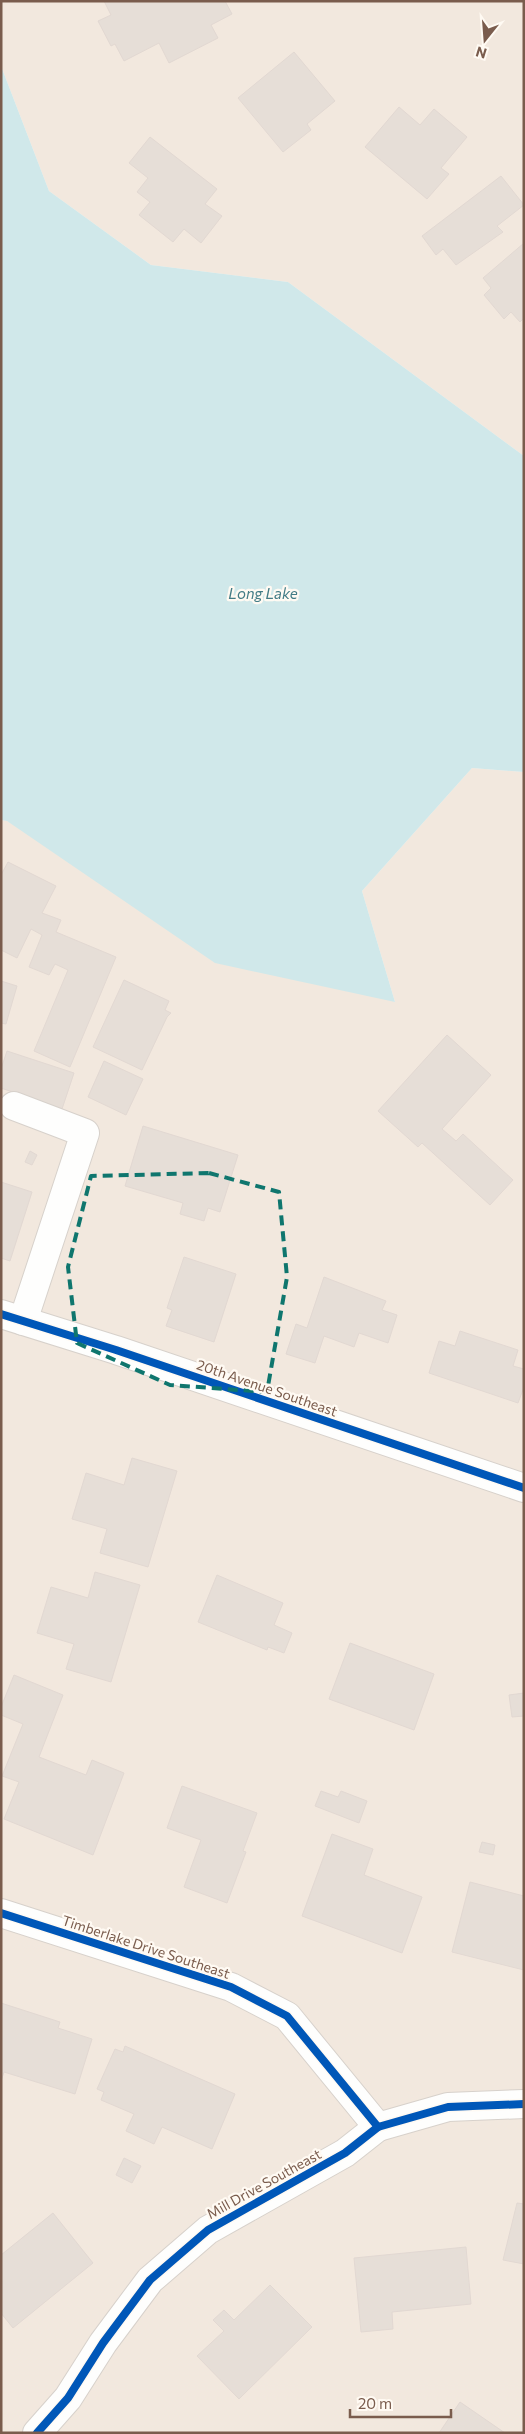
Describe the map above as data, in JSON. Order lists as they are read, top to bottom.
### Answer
{
  "streets": {
    "street": ["20th Avenue Southeast", "Timberlake Drive Southeast", "Mill Drive Southeast"]
  },
  "crossings": [
    ["Timberlake Drive Southeast", "Mill Drive Southeast"]
  ],
  "water": ["Long Lake"],
  "scale_bar": "20 m",
  "north": "bottom"
}
